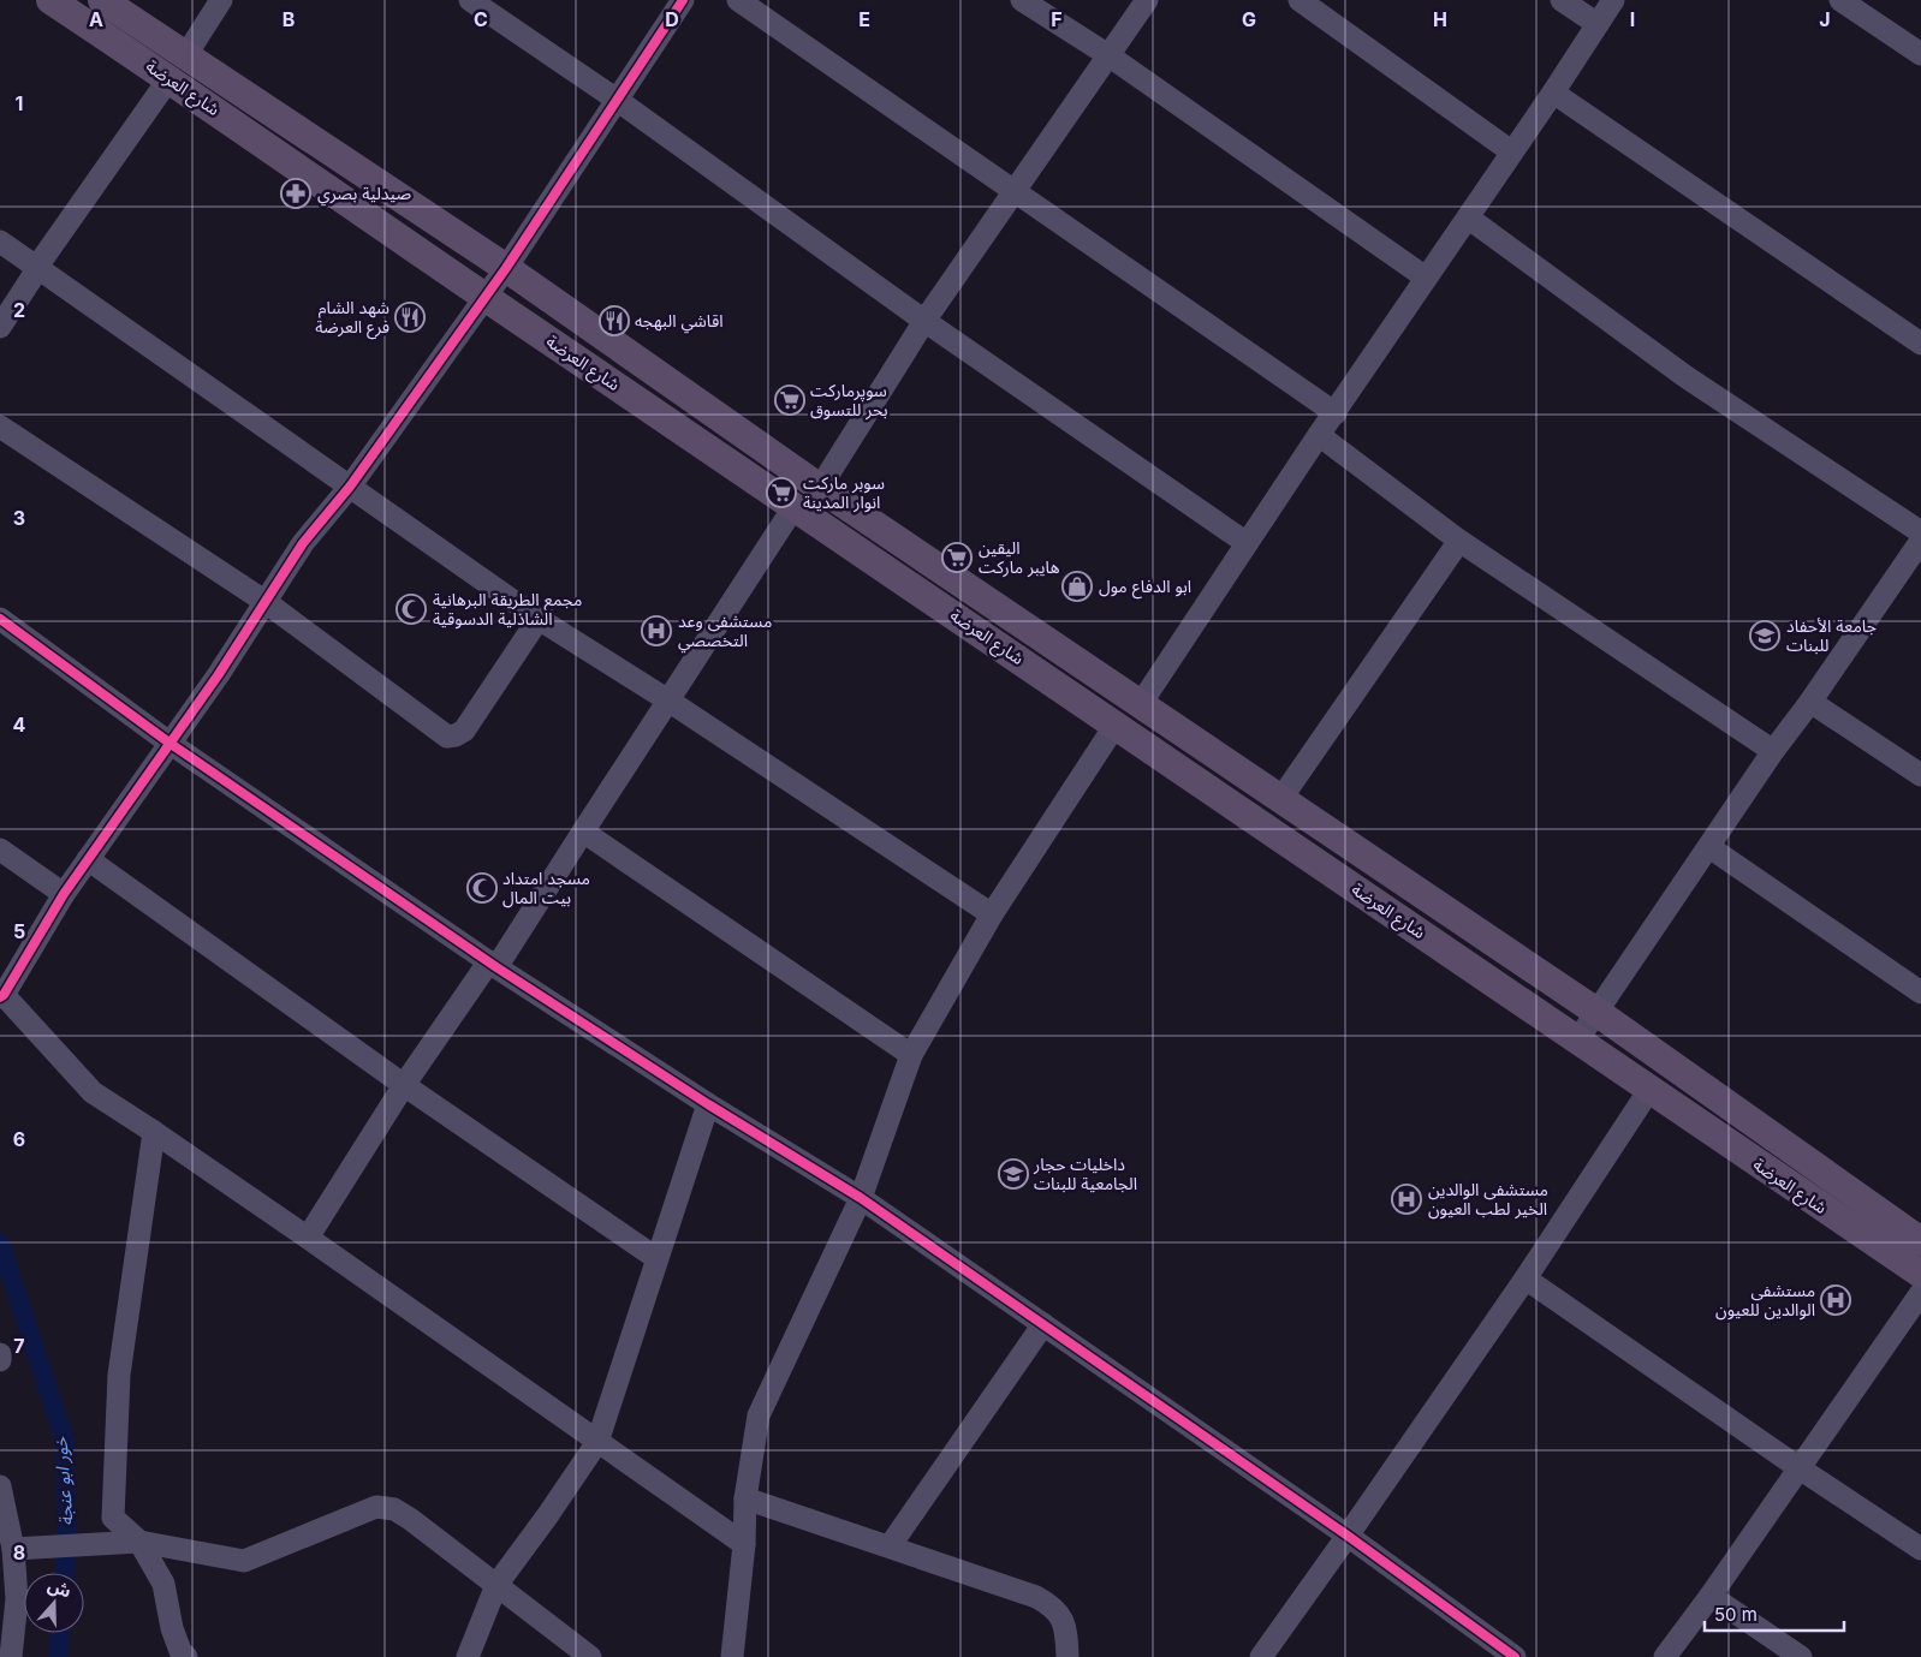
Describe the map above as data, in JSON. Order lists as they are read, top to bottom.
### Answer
{
  "streets": {
    "main road": ["شارع العرضة"]
  },
  "water": ["خور ابو عنجة"],
  "places": {
    "pharmacy": ["صيدلية بصري"],
    "restaurant": ["شهد الشام فرع العرضة", "اقاشي البهجه"],
    "supermarket": ["سوپرمارکت بحر للتسوق", "سوبر ماركت انوار المدينة", "اليقين هايبر ماركت"],
    "shop": ["ابو الدفاع مول"],
    "mosque": ["مجمع الطريقة البرهانية الشاذلية الدسوقية", "مسجد امتداد بيت المال"],
    "hospital": ["مستشفى وعد التخصصي", "مستشفى الوالدين الخير لطب العيون", "مستشفى الوالدين للعيون"],
    "school or university": ["جامعة الأحفاد للبنات", "داخليات حجار الجامعية للبنات"]
  },
  "scale_bar": "50 m",
  "north": "top",
  "grid": {
    "columns": [
      "A",
      "B",
      "C",
      "D",
      "E",
      "F",
      "G",
      "H",
      "I",
      "J"
    ],
    "rows": [
      "1",
      "2",
      "3",
      "4",
      "5",
      "6",
      "7",
      "8"
    ]
  }
}
